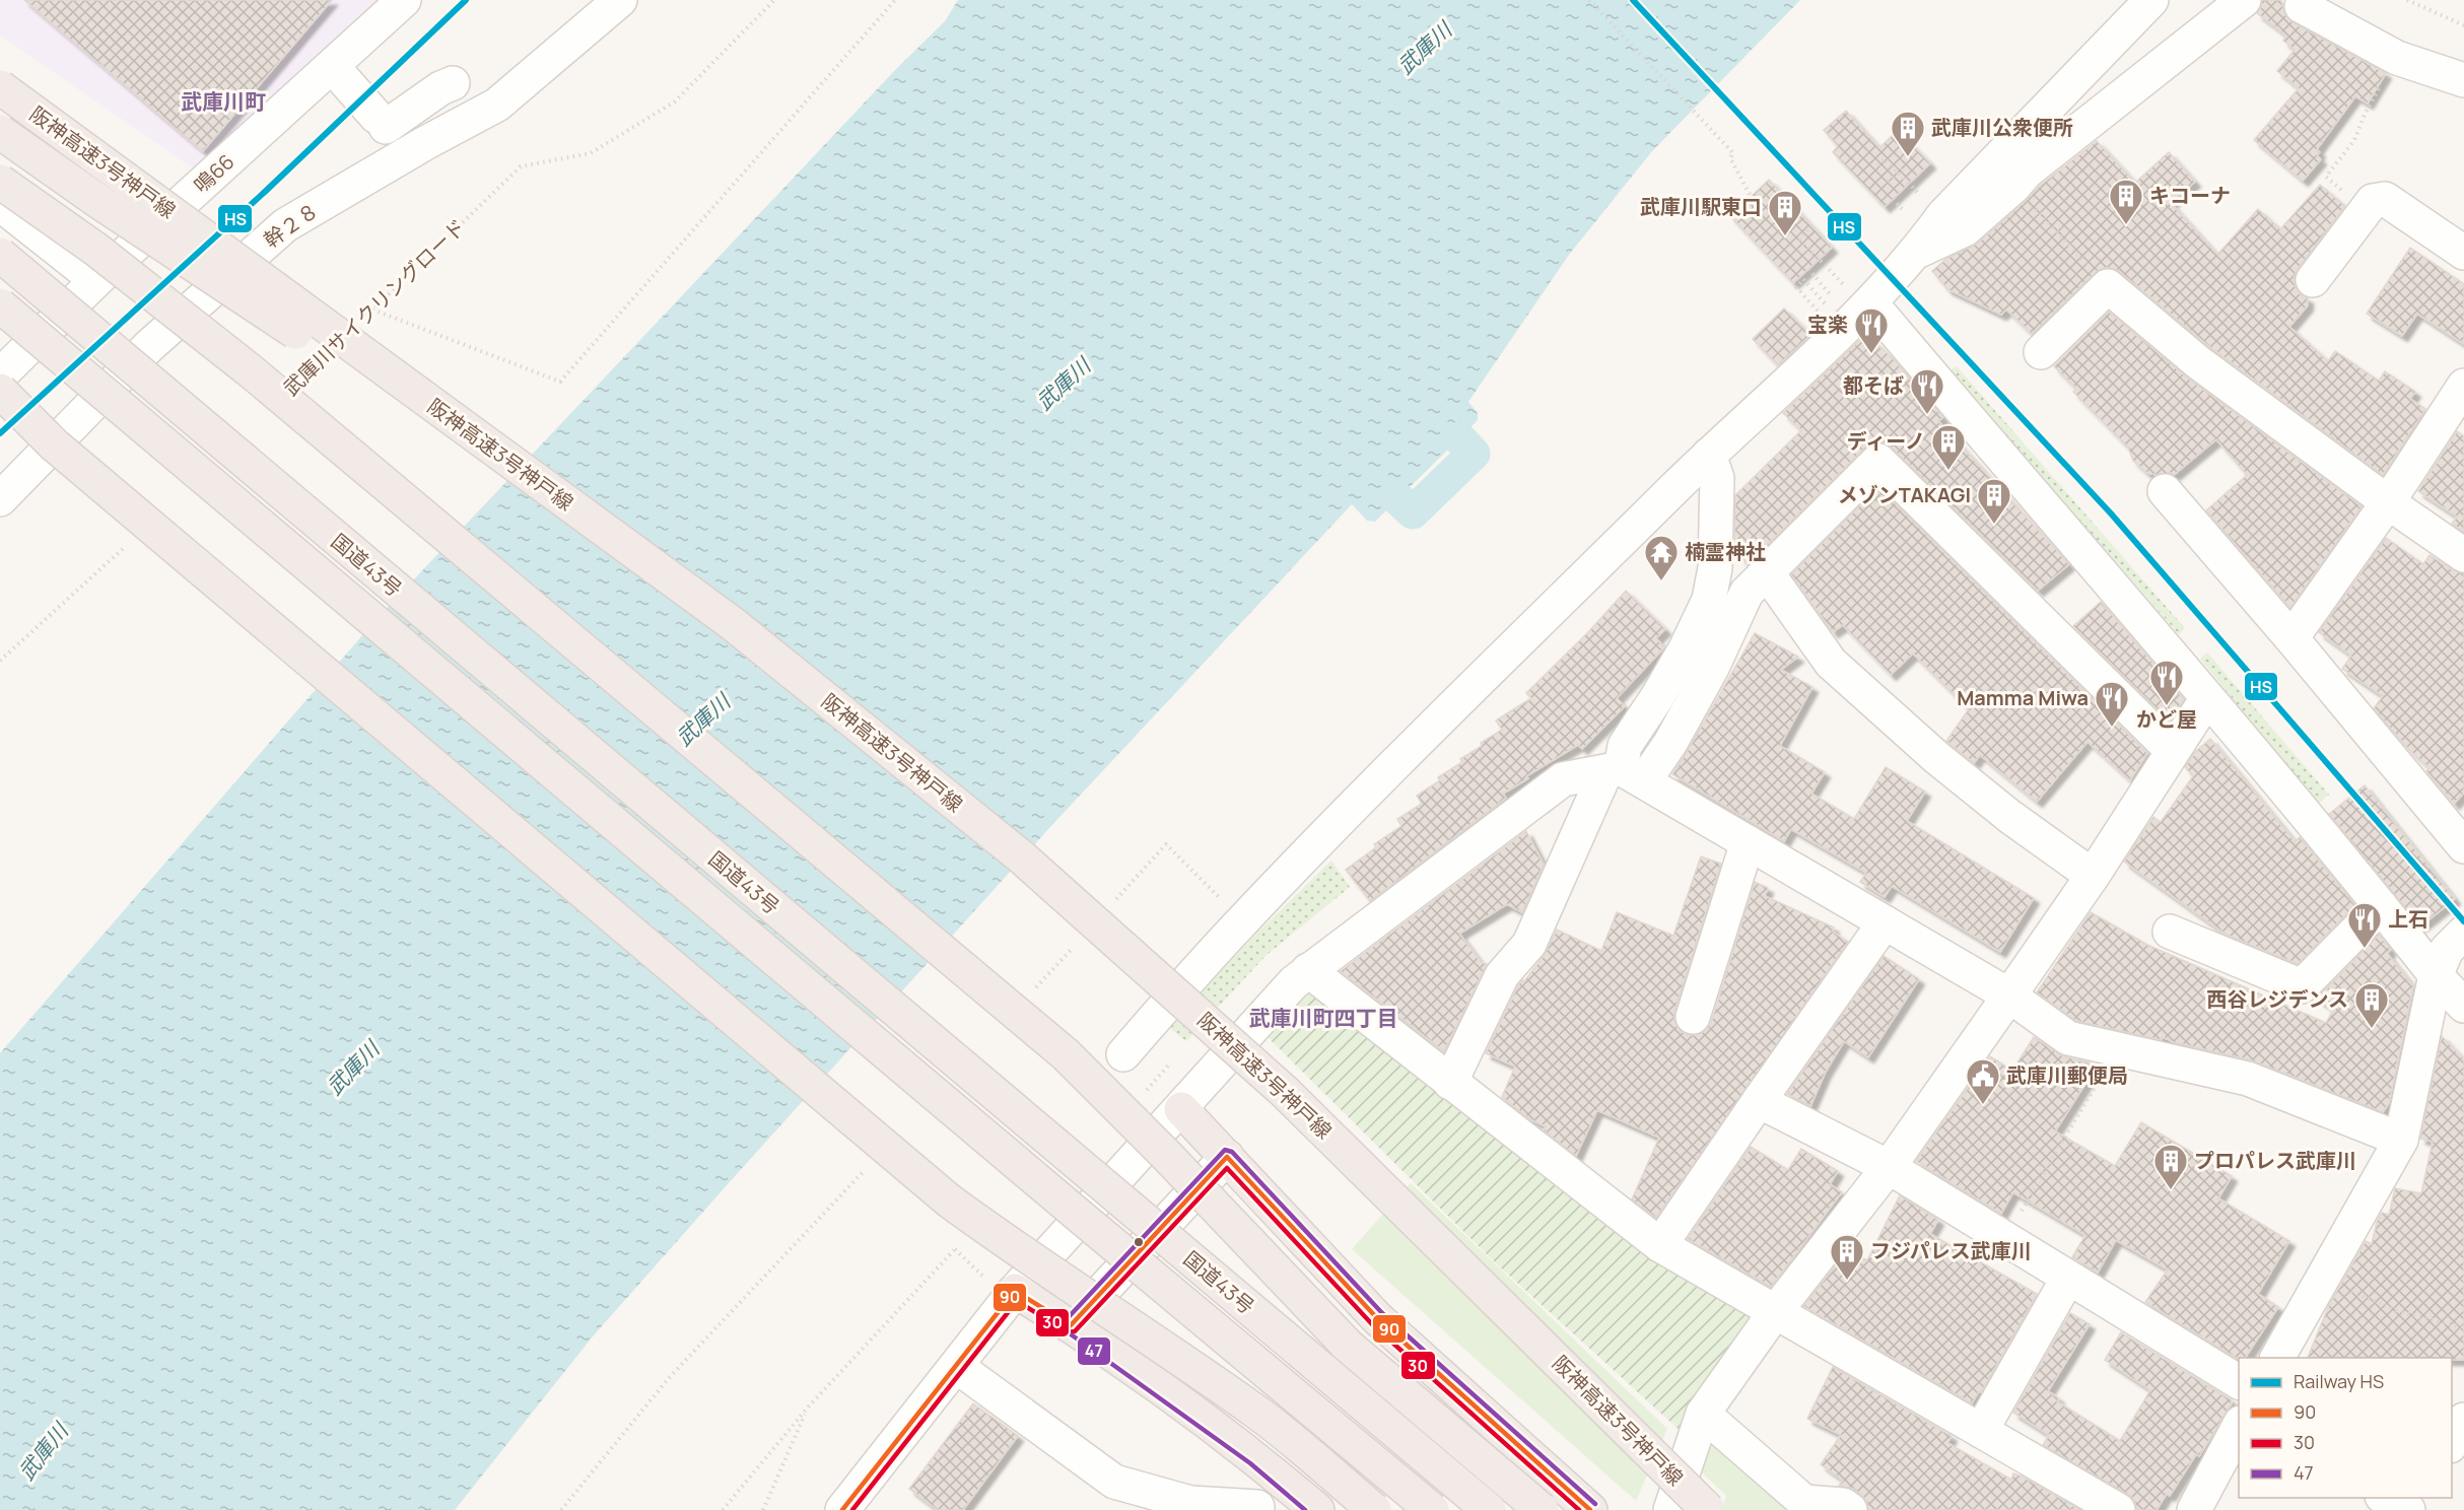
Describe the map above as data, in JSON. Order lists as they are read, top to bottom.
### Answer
{
  "streets": {
    "highway": ["阪神高速3号神戸線", "国道43号"],
    "street": ["鳴66", "幹２８"],
    "path": ["武庫川サイクリングロード"]
  },
  "districts": ["武庫川町", "武庫川町四丁目"],
  "water": ["武庫川"],
  "places": {
    "building": [
      "武庫川公衆便所",
      "キコーナ",
      "武庫川駅東口",
      "ディーノ",
      "メゾンTAKAGI",
      "西谷レジデンス",
      "プロパレス武庫川",
      "フジパレス武庫川"
    ],
    "restaurant": [
      "宝楽",
      "都そば",
      "かど屋",
      "Mamma Miwa",
      "上石"
    ],
    "temple": ["楠霊神社"],
    "public building": ["武庫川郵便局"]
  },
  "lines": [
    "rail line HS",
    "transit line 47",
    "transit line 90",
    "transit line 30"
  ],
  "legend": [
    "Railway HS",
    "90",
    "30",
    "47"
  ]
}
